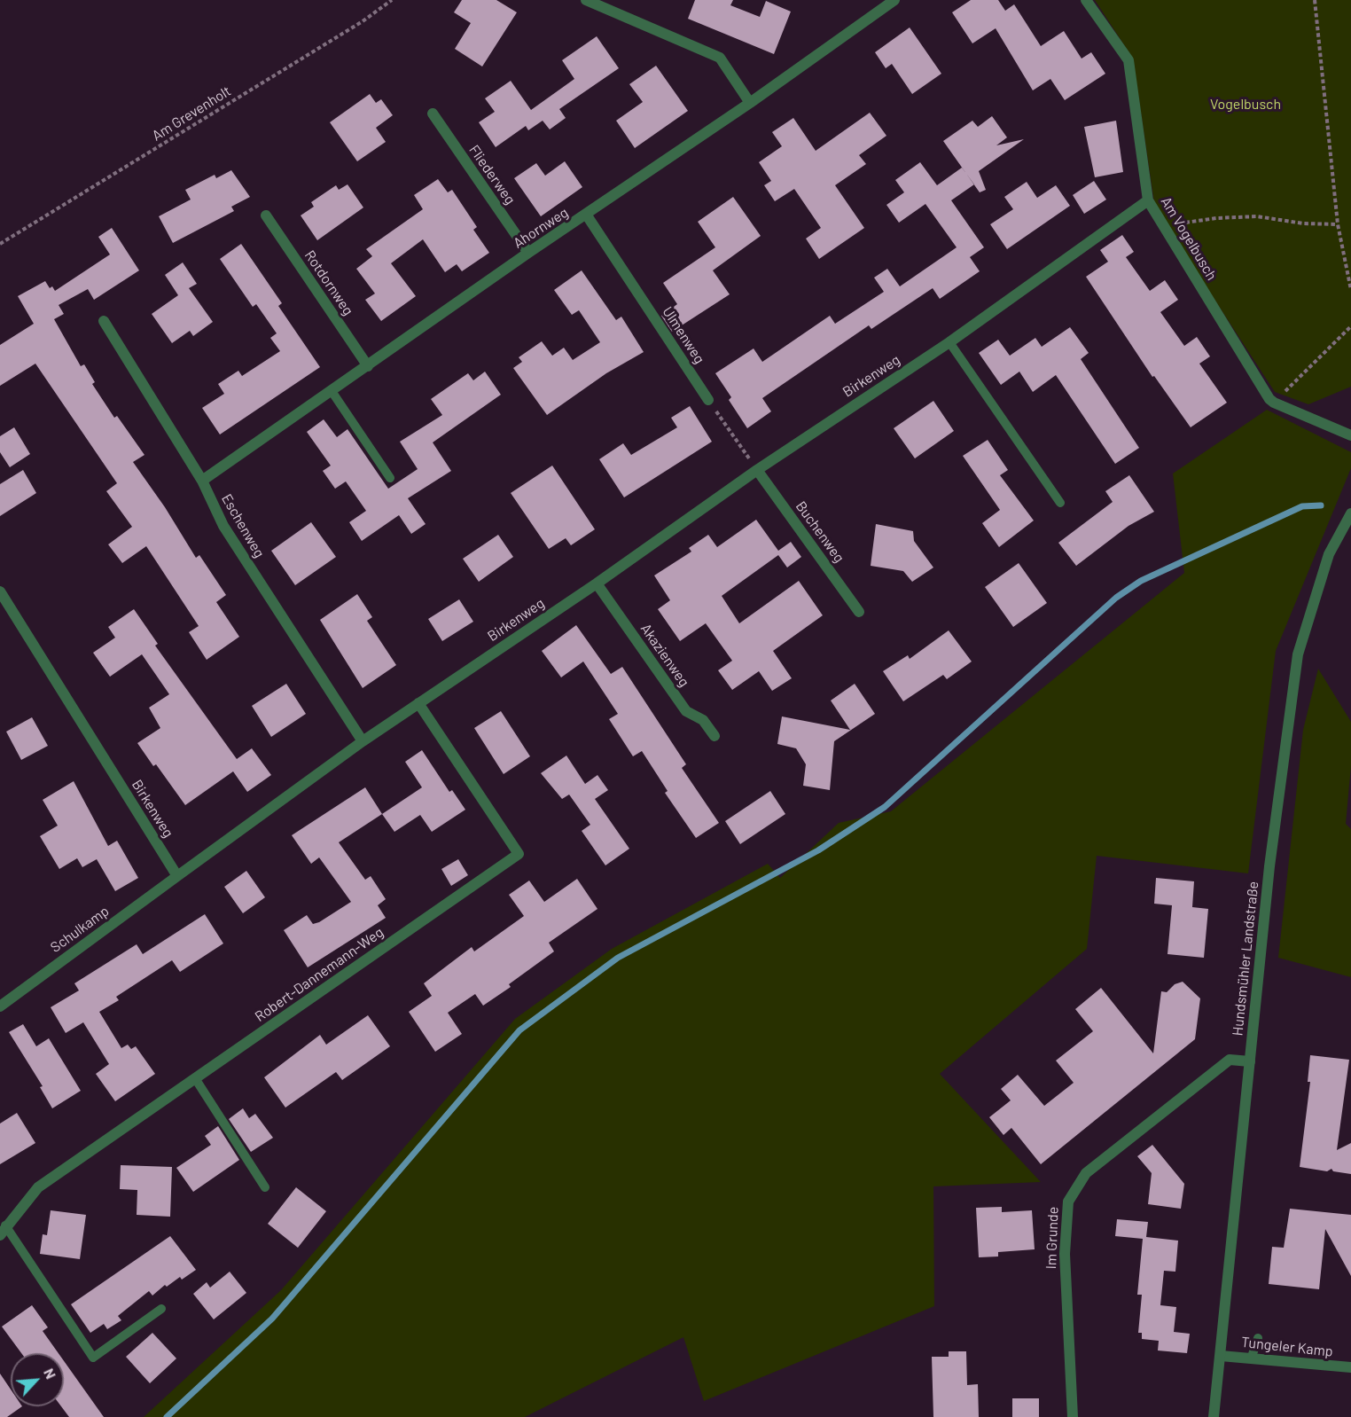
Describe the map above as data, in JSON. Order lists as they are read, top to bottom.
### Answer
{
  "streets": {
    "street": [
      "Fliederweg",
      "Ahornweg",
      "Am Vogelbusch",
      "Rotdornweg",
      "Ulmenweg",
      "Birkenweg",
      "Eschenweg",
      "Buchenweg",
      "Akazienweg",
      "Schulkamp",
      "Hundsmühler Landstraße",
      "Robert-Dannemann-Weg",
      "Im Grunde",
      "Tungeler Kamp"
    ],
    "path": ["Am Grevenholt"]
  },
  "crossings": [
    ["Fliederweg", "Ahornweg"],
    ["Ahornweg", "Rotdornweg"],
    ["Ahornweg", "Ulmenweg"],
    ["Ahornweg", "Eschenweg"],
    ["Am Vogelbusch", "Birkenweg"],
    ["Birkenweg", "Eschenweg"],
    ["Birkenweg", "Buchenweg"],
    ["Birkenweg", "Akazienweg"],
    ["Birkenweg", "Schulkamp"],
    ["Birkenweg", "Robert-Dannemann-Weg"],
    ["Hundsmühler Landstraße", "Im Grunde"],
    ["Hundsmühler Landstraße", "Tungeler Kamp"]
  ],
  "parks": ["Vogelbusch"],
  "north": "top right"
}
